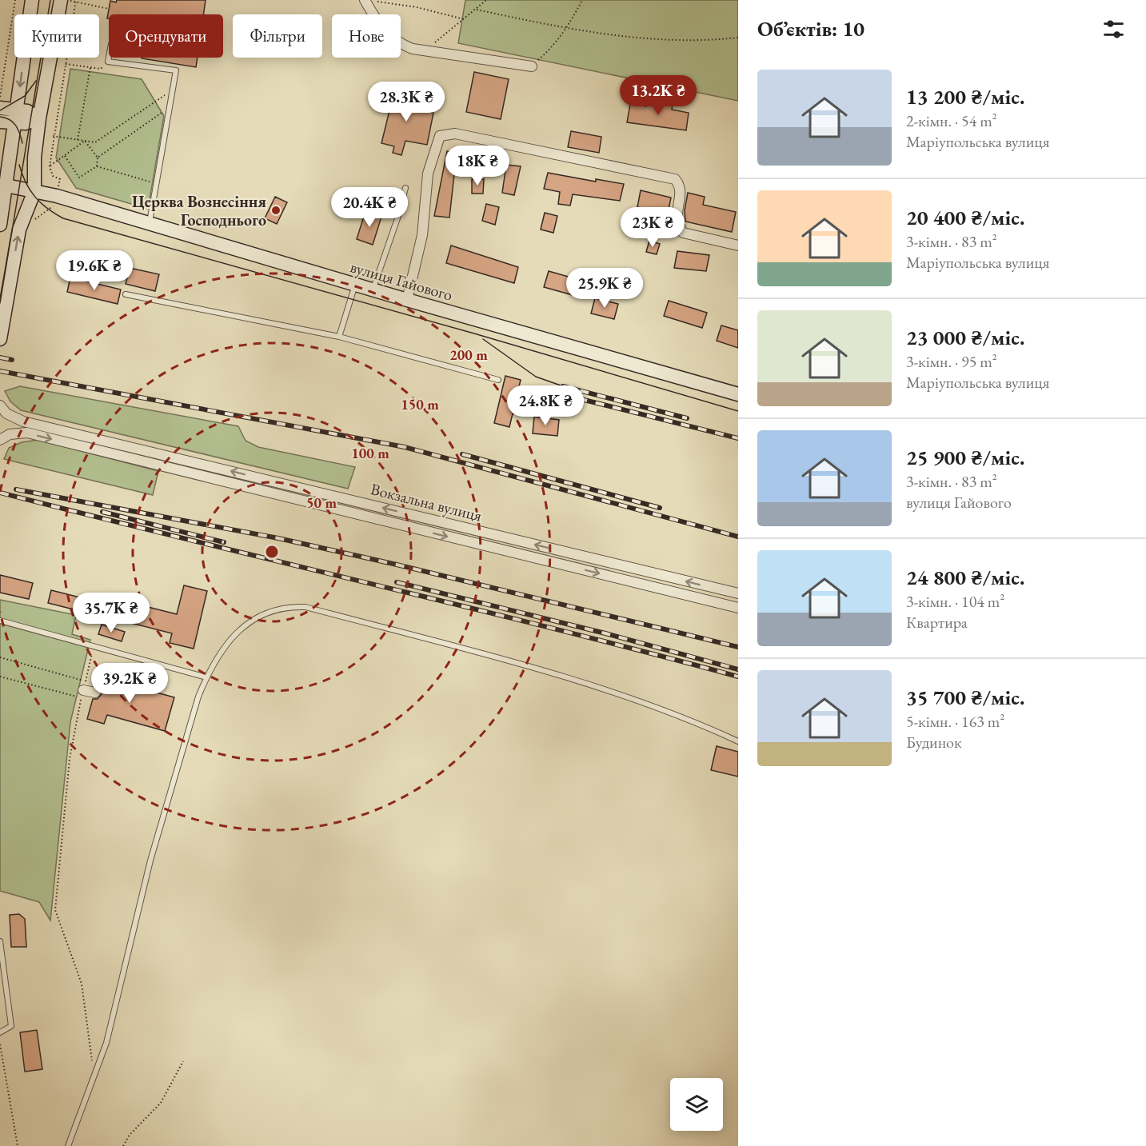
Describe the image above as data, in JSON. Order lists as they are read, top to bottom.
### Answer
{
  "streets": {
    "street": ["вулиця Гайового", "Вокзальна вулиця"]
  },
  "places": ["Церква Вознесіння Господнього"],
  "page": {
    "heading": "Об’єктів: 10",
    "chip": [
      "Купити",
      "Орендувати",
      "Фільтри",
      "Нове"
    ],
    "list": [
      {
        "name": "13 200 ₴/міс.",
        "note": "2-кімн. · 54 m² · Маріупольська вулиця"
      },
      {
        "name": "20 400 ₴/міс.",
        "note": "3-кімн. · 83 m² · Маріупольська вулиця"
      },
      {
        "name": "23 000 ₴/міс.",
        "note": "3-кімн. · 95 m² · Маріупольська вулиця"
      },
      {
        "name": "25 900 ₴/міс.",
        "note": "3-кімн. · 83 m² · вулиця Гайового"
      },
      {
        "name": "24 800 ₴/міс.",
        "note": "3-кімн. · 104 m² · Квартира"
      },
      {
        "name": "35 700 ₴/міс.",
        "note": "5-кімн. · 163 m² · Будинок"
      }
    ],
    "price": [
      "13.2K ₴",
      "28.3K ₴",
      "18K ₴",
      "20.4K ₴",
      "23K ₴",
      "19.6K ₴",
      "25.9K ₴",
      "24.8K ₴",
      "35.7K ₴",
      "39.2K ₴"
    ]
  },
  "rings": [
    "200 m",
    "150 m",
    "100 m",
    "50 m"
  ]
}
